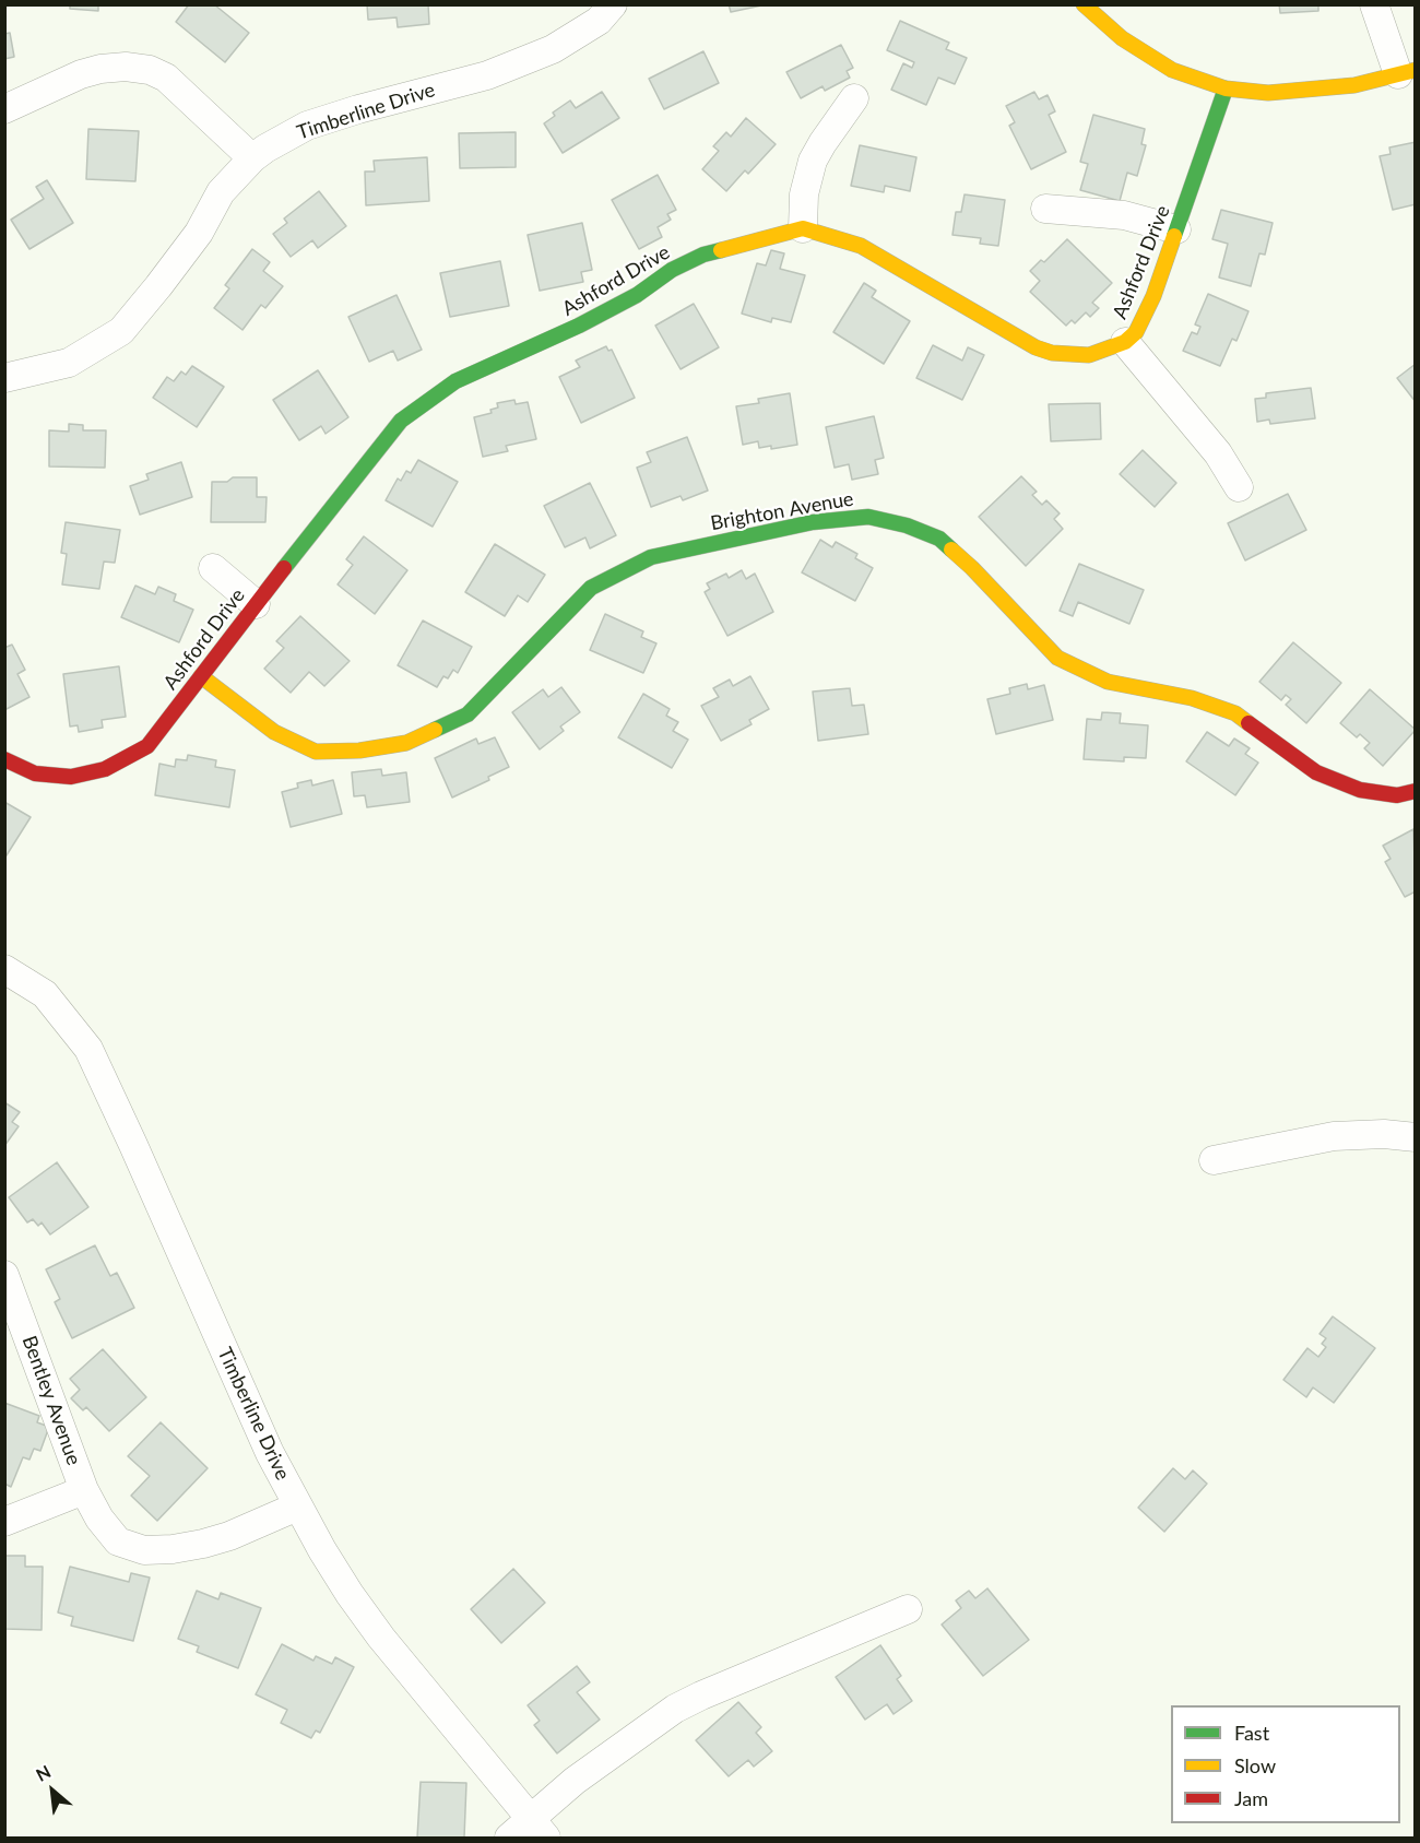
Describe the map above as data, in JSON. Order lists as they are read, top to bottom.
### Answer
{
  "streets": {
    "street": [
      "Timberline Drive",
      "Ashford Drive",
      "Brighton Avenue",
      "Bentley Avenue"
    ]
  },
  "crossings": [
    ["Timberline Drive", "Bentley Avenue"],
    ["Ashford Drive", "Brighton Avenue"]
  ],
  "legend": ["Fast", "Slow", "Jam"],
  "north": "top left"
}
